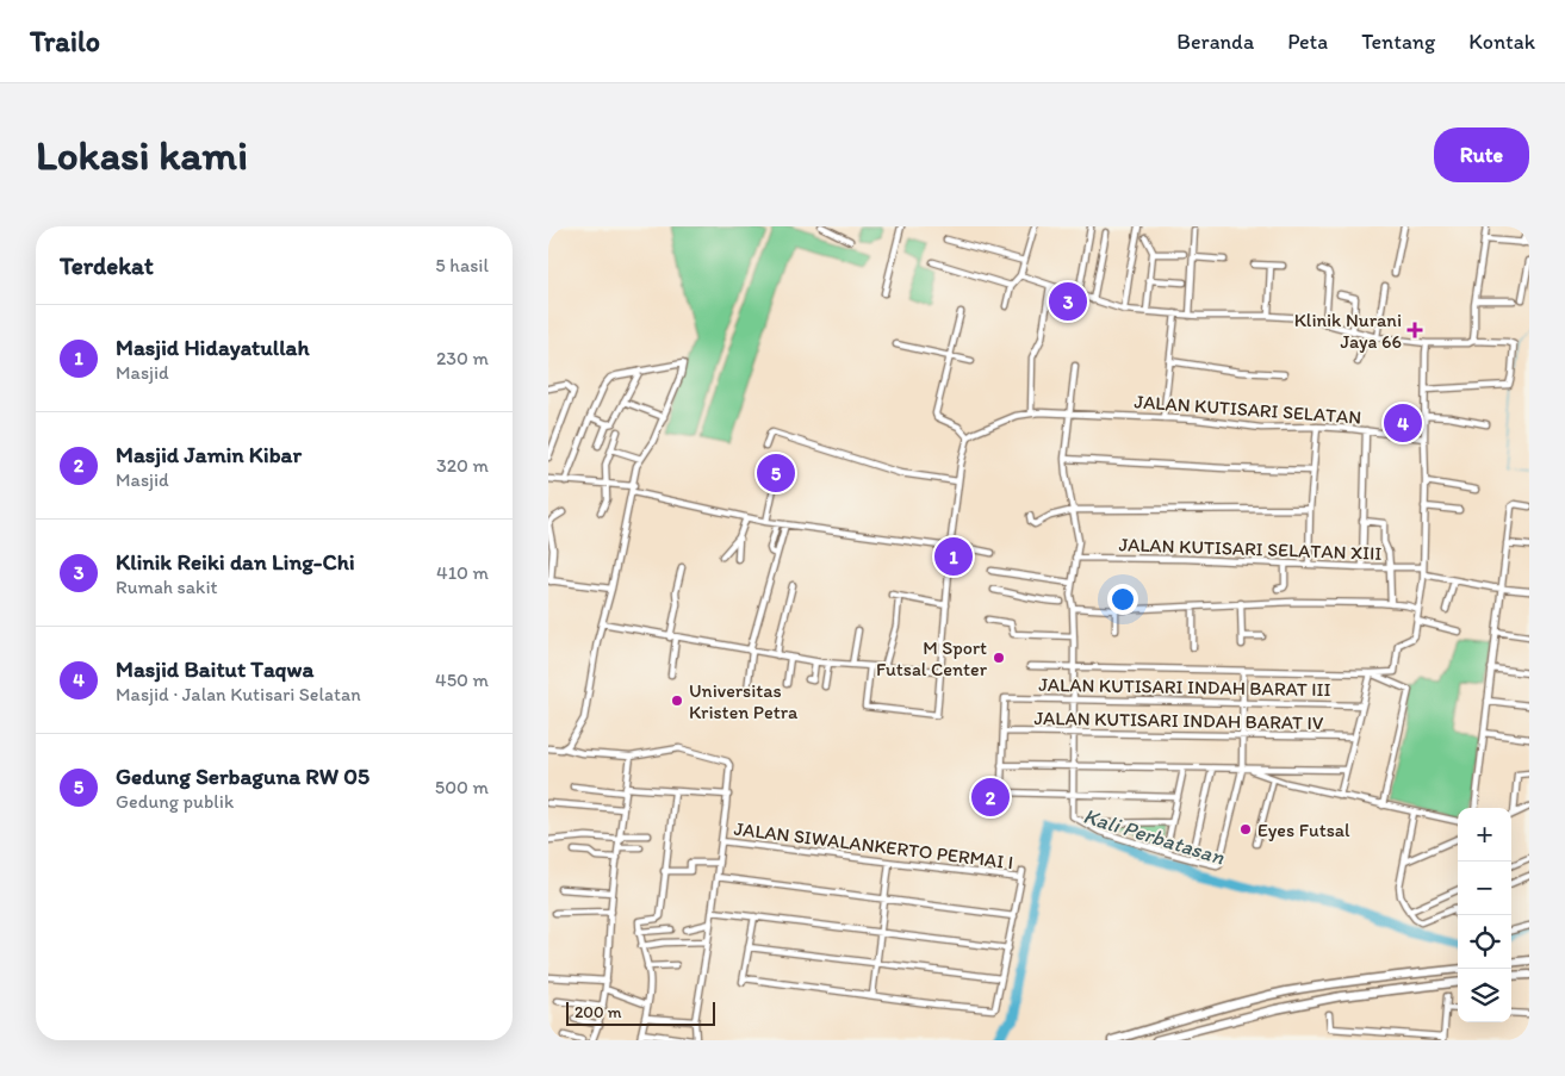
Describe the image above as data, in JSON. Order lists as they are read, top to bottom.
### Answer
{
  "streets": {
    "street": [
      "JALAN KUTISARI SELATAN",
      "JALAN KUTISARI SELATAN XIII",
      "JALAN KUTISARI INDAH BARAT III",
      "JALAN KUTISARI INDAH BARAT IV",
      "JALAN SIWALANKERTO PERMAI I"
    ]
  },
  "crossings": [
    ["JALAN KUTISARI INDAH BARAT III", "JALAN KUTISARI INDAH BARAT IV"]
  ],
  "water": ["Kali Perbatasan"],
  "places": {
    "health": ["Klinik Nurani Jaya 66"],
    "other": ["M Sport Futsal Center", "Universitas Kristen Petra", "Eyes Futsal"]
  },
  "scale_bar": "200 m",
  "page": {
    "header": "Trailo",
    "nav": [
      "Beranda",
      "Peta",
      "Tentang",
      "Kontak"
    ],
    "buttons": "Rute",
    "title": "Lokasi kami",
    "heading": ["Terdekat", "5 hasil"],
    "pins": [
      "3",
      "4",
      "5",
      "1",
      "2"
    ],
    "list": [
      {
        "mark": "1",
        "name": "Masjid Hidayatullah",
        "note": "Masjid",
        "value": "230 m"
      },
      {
        "mark": "2",
        "name": "Masjid Jamin Kibar",
        "note": "Masjid",
        "value": "320 m"
      },
      {
        "mark": "3",
        "name": "Klinik Reiki dan Ling-Chi",
        "note": "Rumah sakit",
        "value": "410 m"
      },
      {
        "mark": "4",
        "name": "Masjid Baitut Taqwa",
        "note": "Masjid · Jalan Kutisari Selatan",
        "value": "450 m"
      },
      {
        "mark": "5",
        "name": "Gedung Serbaguna RW 05",
        "note": "Gedung publik",
        "value": "500 m"
      }
    ],
    "map_buttons": ["+", "−"],
    "scale": "200 m"
  }
}
